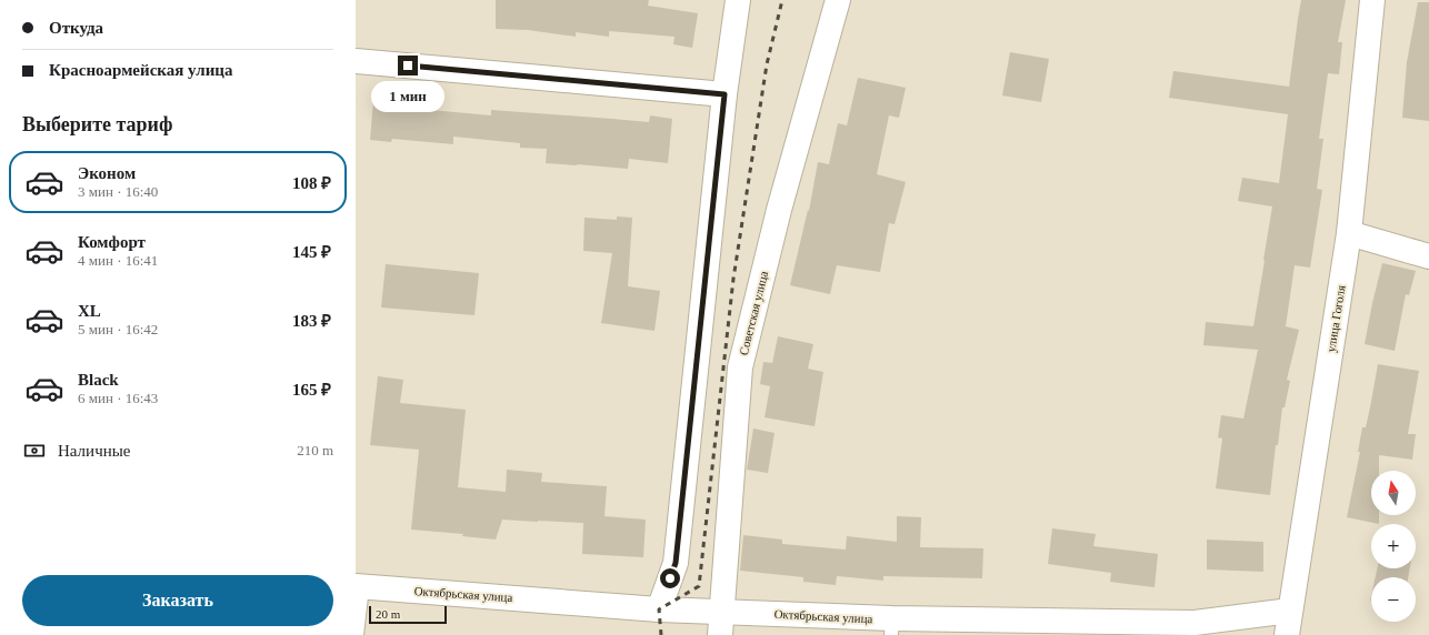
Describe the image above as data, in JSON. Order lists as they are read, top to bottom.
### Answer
{
  "streets": {
    "street": ["Советская улица", "улица Гоголя", "Октябрьская улица"]
  },
  "crossings": [
    ["Советская улица", "Октябрьская улица"],
    ["улица Гоголя", "Октябрьская улица"]
  ],
  "scale_bar": "20 m",
  "north": "top",
  "page": {
    "banner": ["Откуда", "Красноармейская улица"],
    "bubble": "1 мин",
    "heading": "Выберите тариф",
    "list": [
      {
        "name": "Эконом",
        "note": "3 мин · 16:40",
        "value": "108 ₽"
      },
      {
        "name": "Комфорт",
        "note": "4 мин · 16:41",
        "value": "145 ₽"
      },
      {
        "name": "XL",
        "note": "5 мин · 16:42",
        "value": "183 ₽"
      },
      {
        "name": "Black",
        "note": "6 мин · 16:43",
        "value": "165 ₽"
      }
    ],
    "pay": ["Наличные", "210 m"],
    "map_buttons": ["+", "−"],
    "buttons": "Заказать",
    "scale": "20 m"
  }
}
